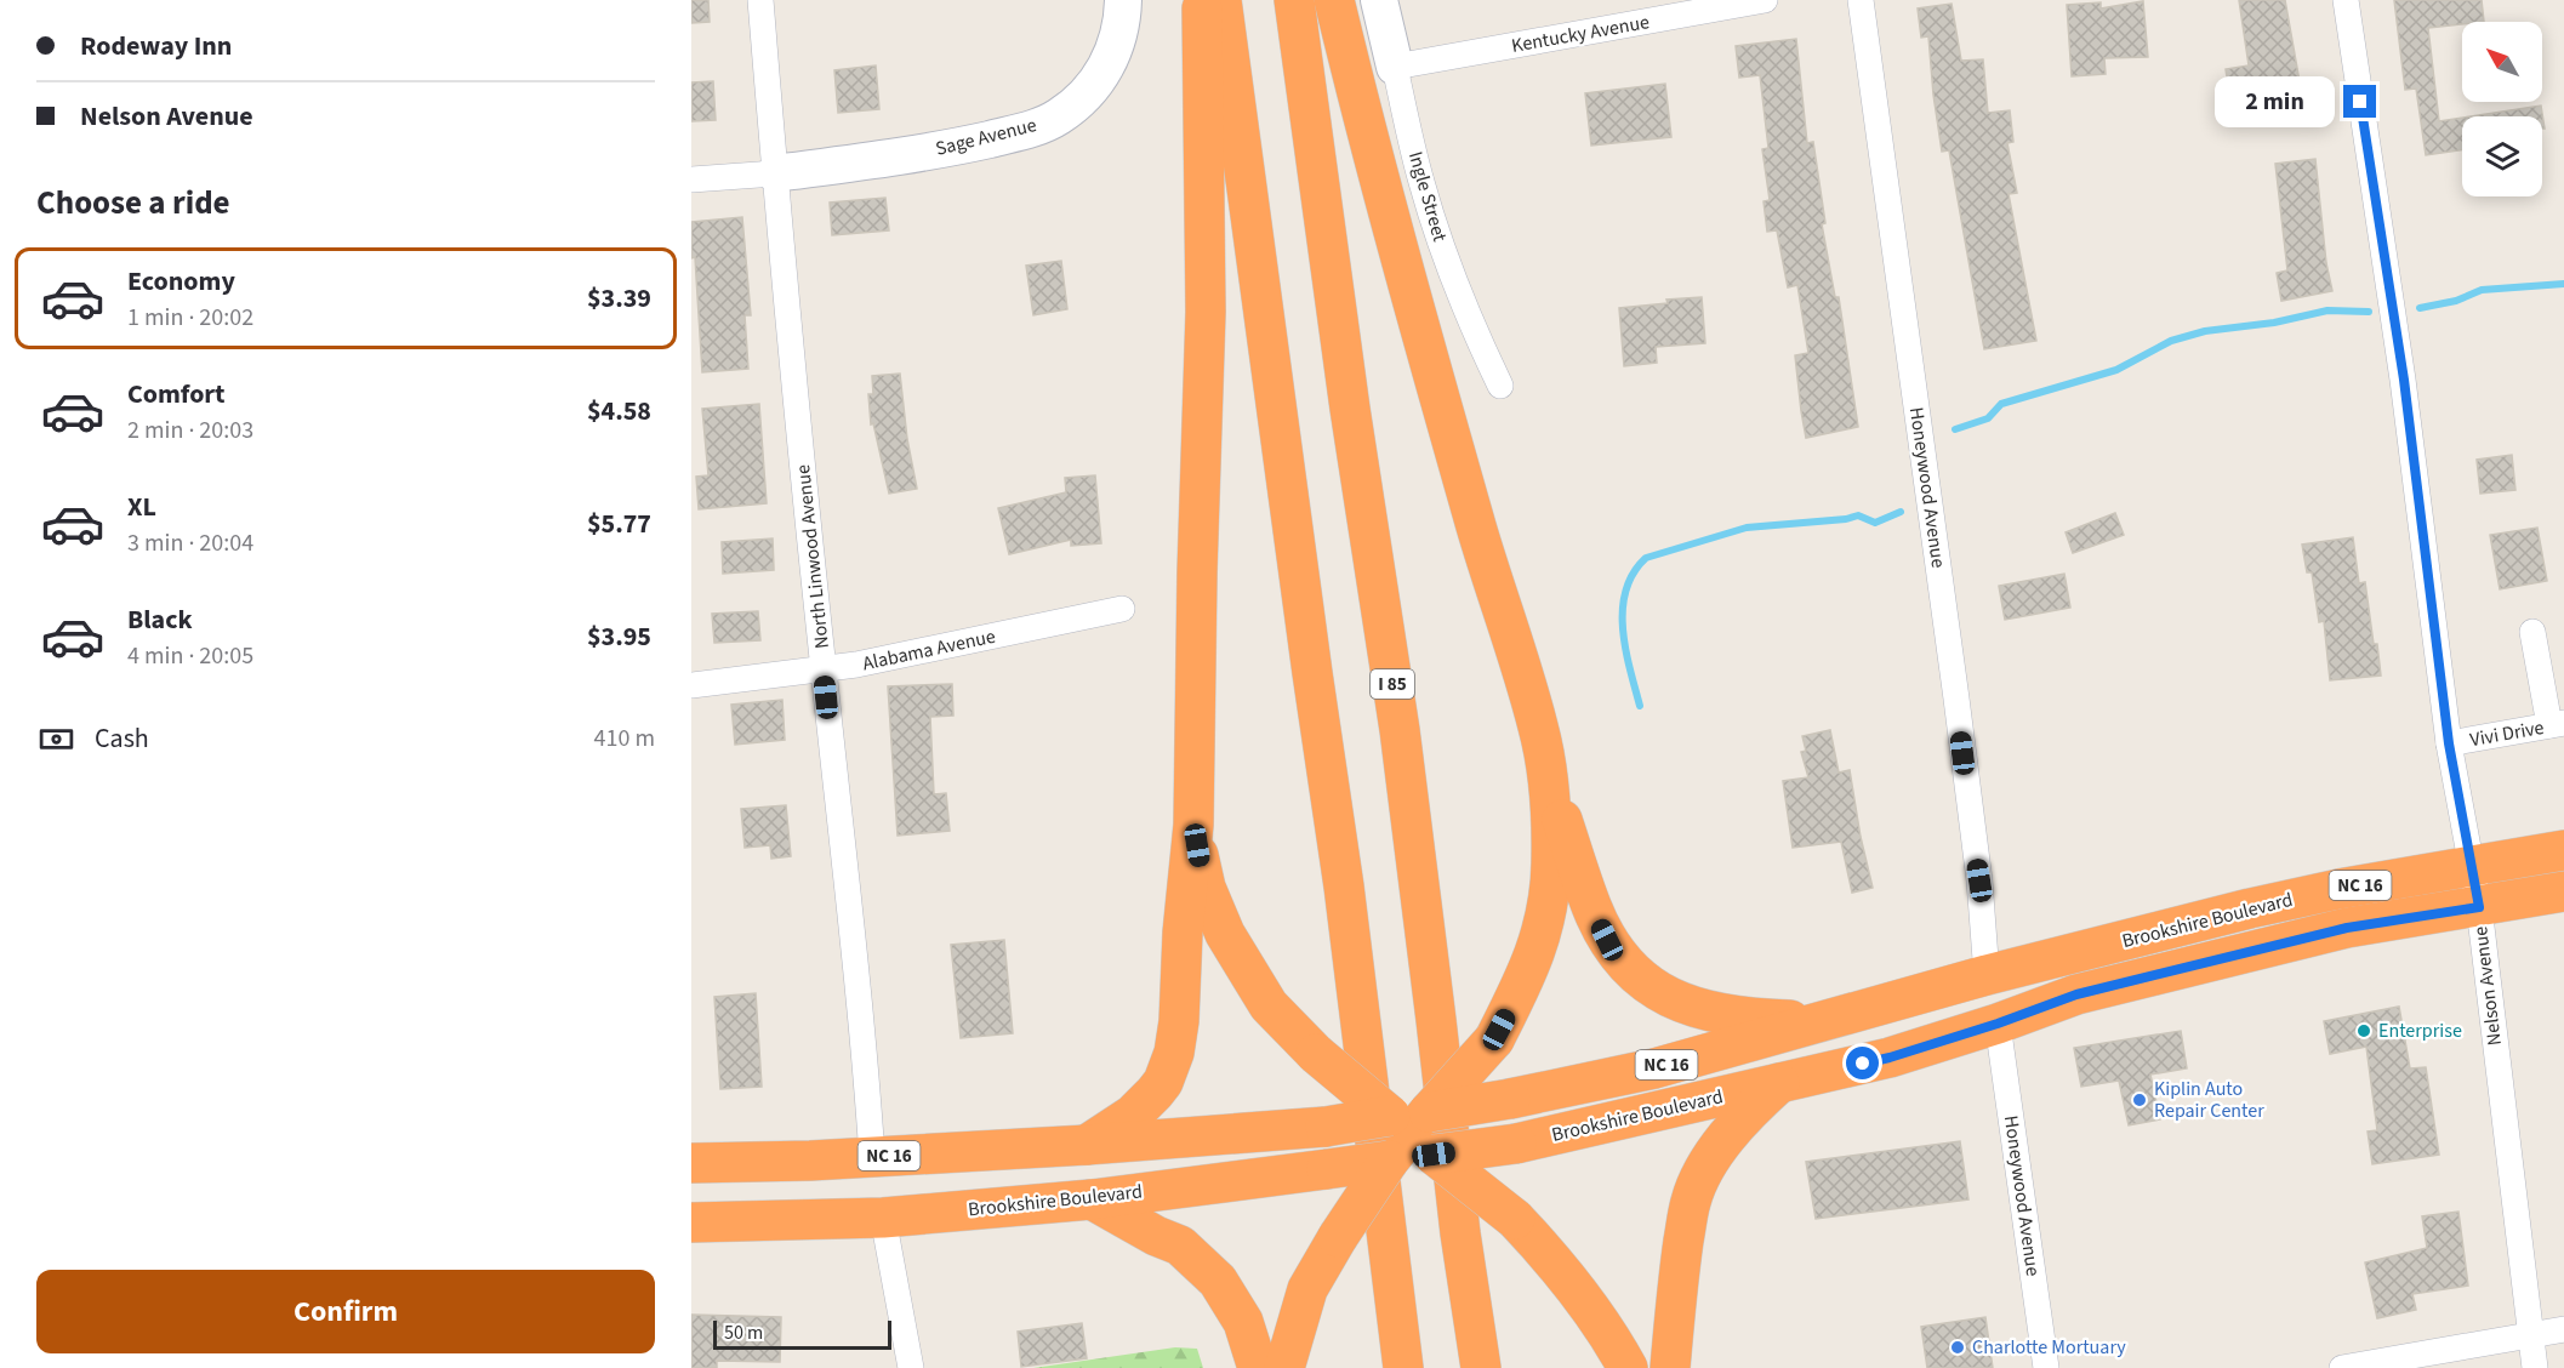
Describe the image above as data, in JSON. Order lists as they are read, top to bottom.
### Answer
{
  "streets": {
    "highway": ["I 85", "NC 16", "Brookshire Boulevard"],
    "street": [
      "Kentucky Avenue",
      "Sage Avenue",
      "Ingle Street",
      "Honeywood Avenue",
      "North Linwood Avenue",
      "Alabama Avenue",
      "Vivi Drive",
      "Nelson Avenue"
    ]
  },
  "crossings": [
    ["Kentucky Avenue", "Ingle Street"],
    ["Sage Avenue", "North Linwood Avenue"],
    ["Honeywood Avenue", "Brookshire Boulevard"],
    ["North Linwood Avenue", "Alabama Avenue"],
    ["North Linwood Avenue", "Brookshire Boulevard"],
    ["Vivi Drive", "Nelson Avenue"],
    ["Brookshire Boulevard", "Nelson Avenue"]
  ],
  "places": ["Enterprise", "Kiplin Auto Repair Center", "Charlotte Mortuary"],
  "scale_bar": "50 m",
  "north": "top left",
  "page": {
    "banner": ["Rodeway Inn", "Nelson Avenue"],
    "bubble": "2 min",
    "heading": "Choose a ride",
    "list": [
      {
        "name": "Economy",
        "note": "1 min · 20:02",
        "value": "$3.39"
      },
      {
        "name": "Comfort",
        "note": "2 min · 20:03",
        "value": "$4.58"
      },
      {
        "name": "XL",
        "note": "3 min · 20:04",
        "value": "$5.77"
      },
      {
        "name": "Black",
        "note": "4 min · 20:05",
        "value": "$3.95"
      }
    ],
    "pay": ["Cash", "410 m"],
    "buttons": "Confirm",
    "scale": "50 m"
  }
}
